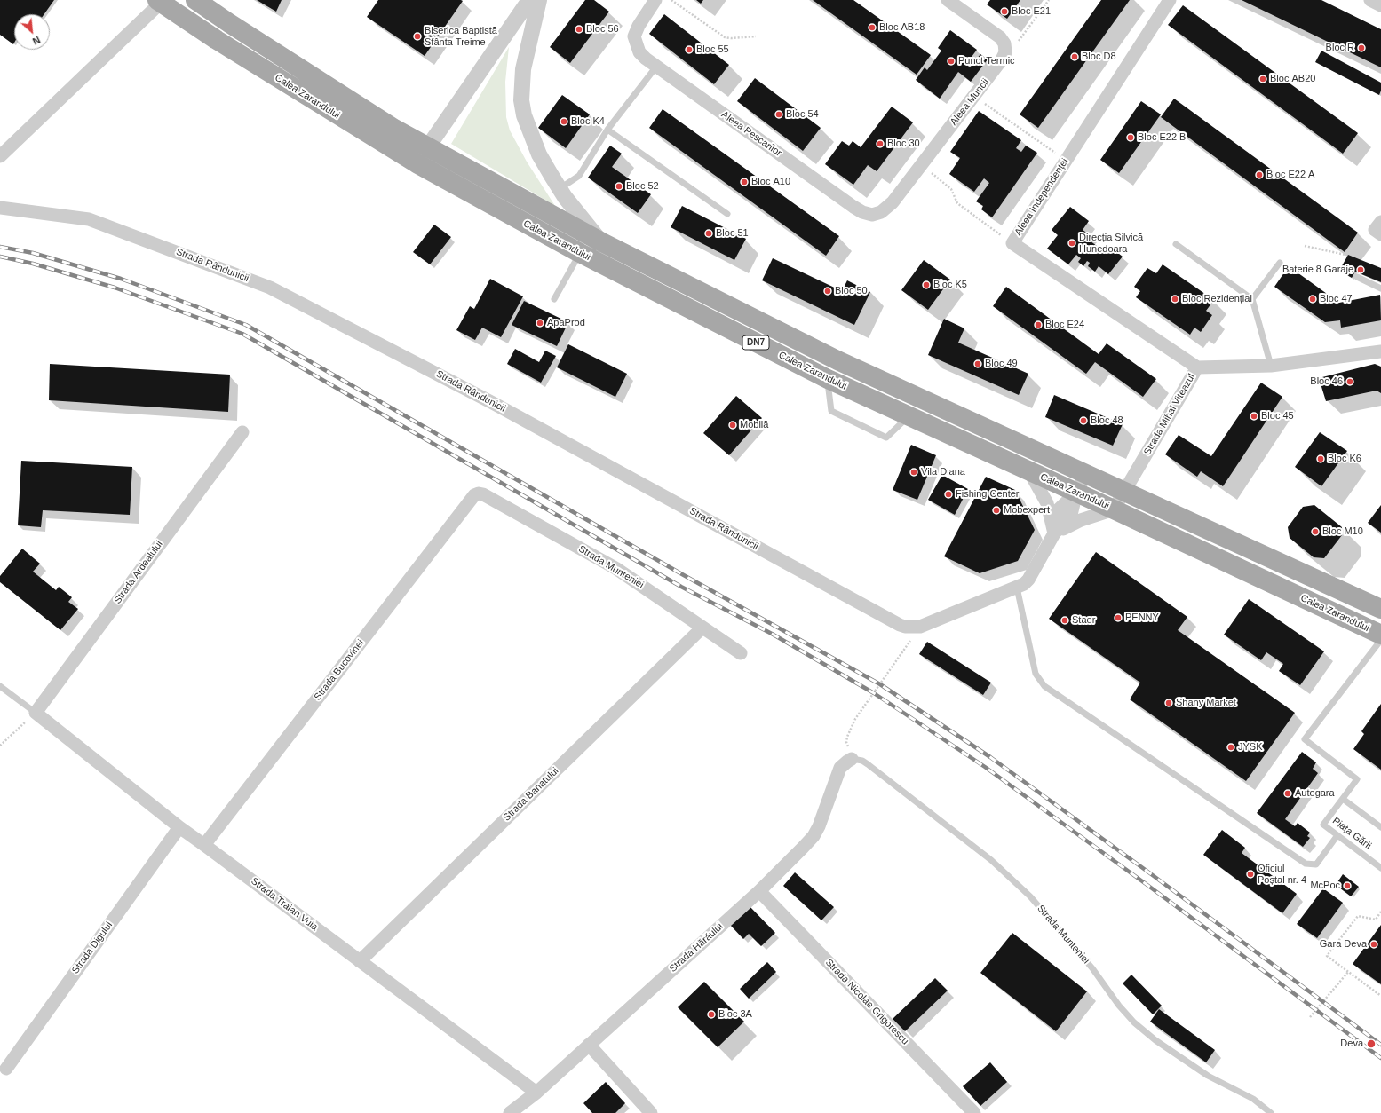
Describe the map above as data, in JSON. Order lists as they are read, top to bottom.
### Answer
{
  "streets": {
    "main road": ["Calea Zarandului", "DN7"],
    "street": [
      "Aleea Muncii",
      "Aleea Pescarilor",
      "Aleea Independenței",
      "Strada Rândunicii",
      "Strada Mihai Viteazul",
      "Strada Munteniei",
      "Strada Ardealului",
      "Strada Bucovinei",
      "Strada Banatului",
      "Strada Traian Vuia",
      "Strada Digului",
      "Strada Hărăului",
      "Strada Nicolae Grigorescu"
    ],
    "lane": ["Piața Gării"]
  },
  "crossings": [
    ["Calea Zarandului", "Strada Mihai Viteazul"],
    ["Aleea Muncii", "Aleea Pescarilor"],
    ["Aleea Independenței", "Strada Mihai Viteazul"],
    ["Strada Munteniei", "Strada Bucovinei"],
    ["Strada Munteniei", "Strada Banatului"],
    ["Strada Munteniei", "Strada Hărăului"],
    ["Strada Ardealului", "Strada Traian Vuia"],
    ["Strada Bucovinei", "Strada Traian Vuia"],
    ["Strada Banatului", "Strada Traian Vuia"],
    ["Strada Traian Vuia", "Strada Digului"],
    ["Strada Traian Vuia", "Strada Hărăului"],
    ["Strada Hărăului", "Strada Nicolae Grigorescu"]
  ],
  "places": [
    "Bloc E21",
    "Bloc AB18",
    "Bloc 56",
    "Biserica Baptistă Sfânta Treime",
    "Bloc R",
    "Bloc 55",
    "Bloc D8",
    "Punct Termic",
    "Bloc AB20",
    "Bloc 54",
    "Bloc K4",
    "Bloc E22 B",
    "Bloc 30",
    "Bloc E22 A",
    "Bloc A10",
    "Bloc 52",
    "Bloc 51",
    "Direcția Silvică Hunedoara",
    "Baterie 8 Garaje",
    "Bloc K5",
    "Bloc 50",
    "Bloc Rezidențial",
    "Bloc 47",
    "ApaProd",
    "Bloc E24",
    "Bloc 49",
    "Bloc 46",
    "Bloc 45",
    "Bloc 48",
    "Mobilă",
    "Bloc K6",
    "Vila Diana",
    "Fishing Center",
    "Mobexpert",
    "Bloc M10",
    "PENNY",
    "Staer",
    "Shany Market",
    "JYSK",
    "Autogara",
    "Oficiul Poștal nr. 4",
    "McPoc",
    "Gara Deva",
    "Bloc 3A",
    "Deva"
  ],
  "north": "bottom right"
}
